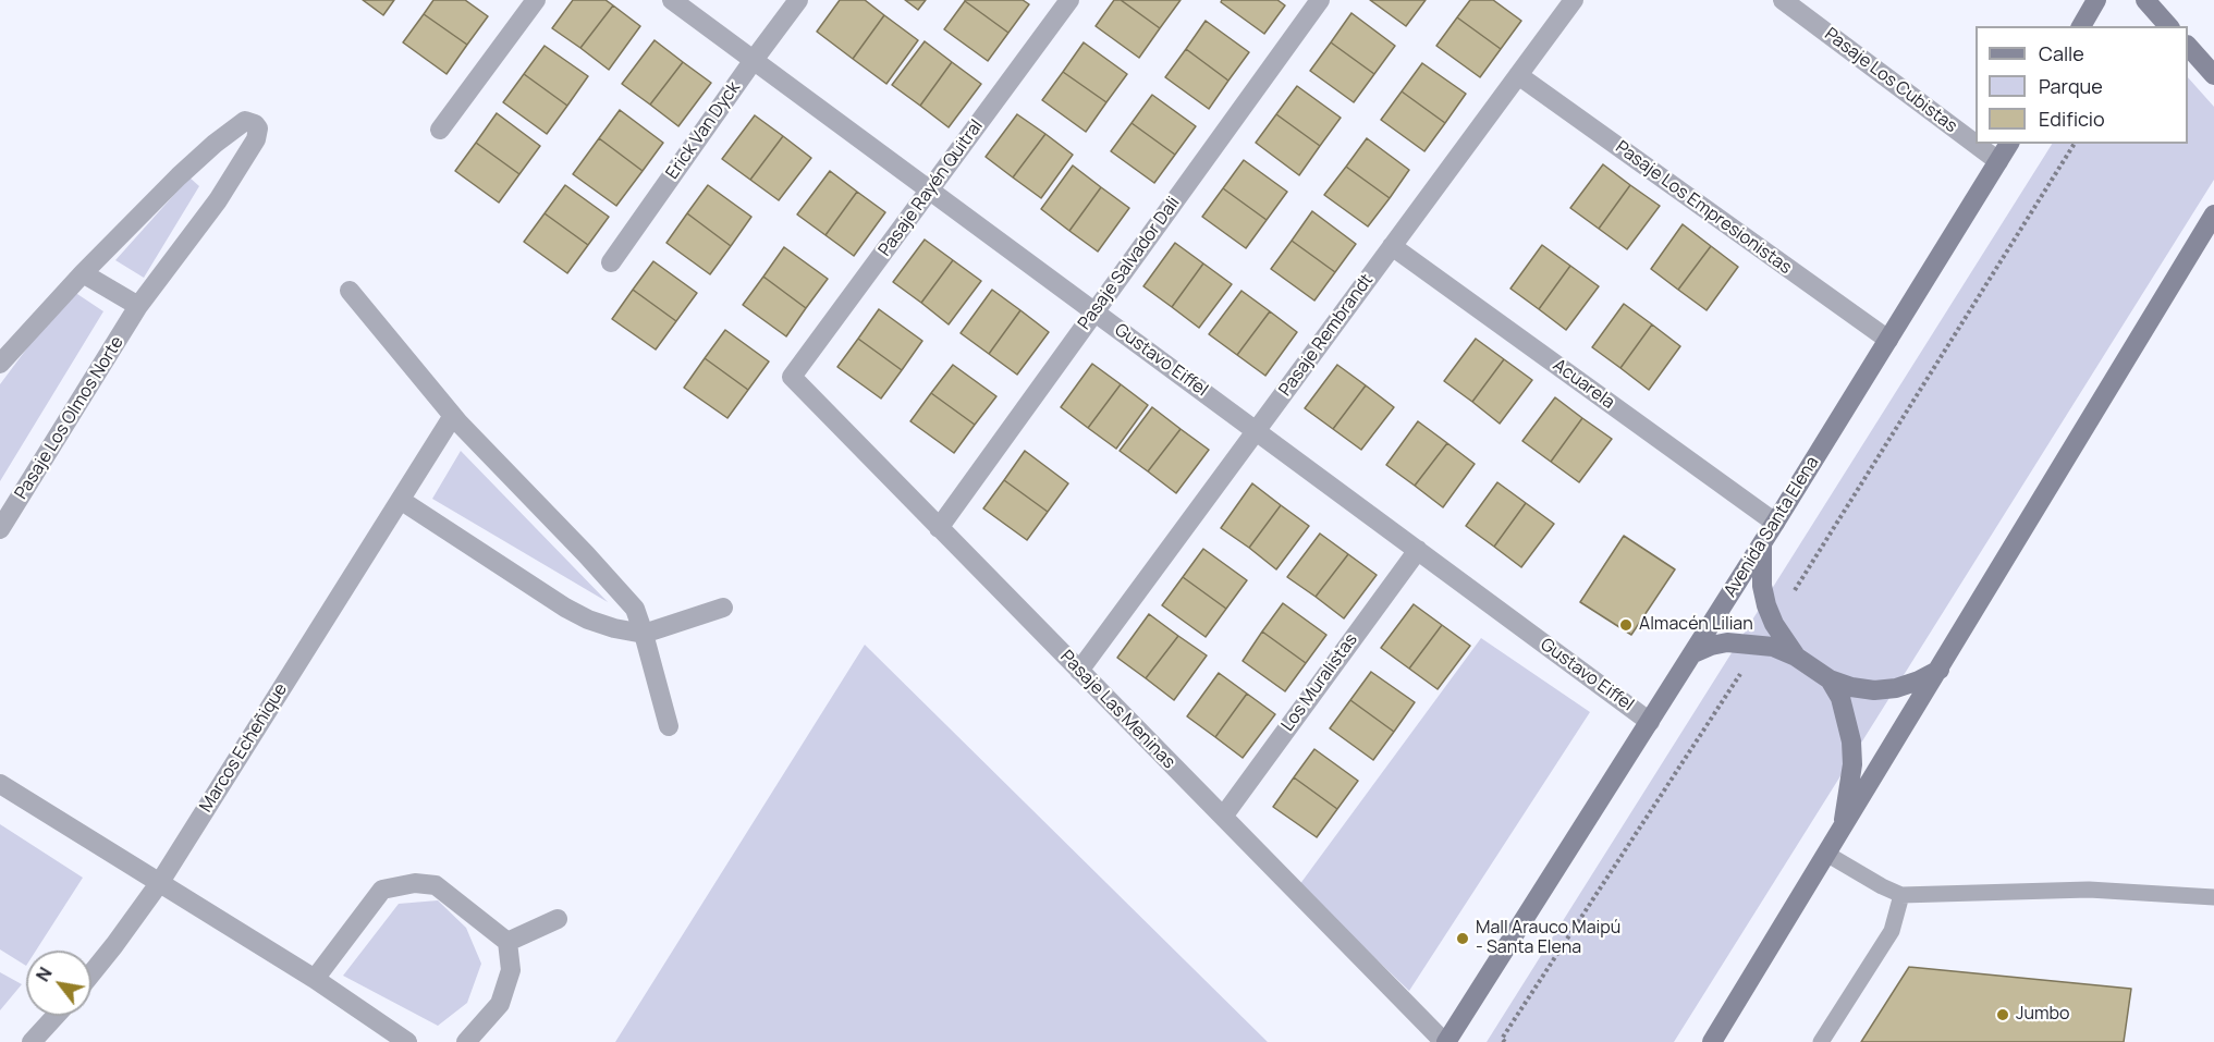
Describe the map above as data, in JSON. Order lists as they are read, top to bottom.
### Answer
{
  "streets": {
    "main road": ["Avenida Santa Elena"],
    "street": [
      "Pasaje Los Cubistas",
      "Erick Van Dyck",
      "Pasaje Rayén Quitral",
      "Pasaje Los Empresionistas",
      "Pasaje Salvador Dali",
      "Pasaje Rembrandt",
      "Gustavo Eiffel",
      "Acuarela",
      "Pasaje Los Olmos Norte",
      "Los Muralistas",
      "Pasaje Las Meninas",
      "Marcos Echeñique"
    ]
  },
  "crossings": [
    ["Pasaje Los Cubistas", "Avenida Santa Elena"],
    ["Erick Van Dyck", "Gustavo Eiffel"],
    ["Pasaje Rayén Quitral", "Gustavo Eiffel"],
    ["Pasaje Rayén Quitral", "Pasaje Las Meninas"],
    ["Pasaje Los Empresionistas", "Pasaje Rembrandt"],
    ["Pasaje Los Empresionistas", "Avenida Santa Elena"],
    ["Pasaje Salvador Dali", "Gustavo Eiffel"],
    ["Pasaje Salvador Dali", "Pasaje Las Meninas"],
    ["Pasaje Rembrandt", "Gustavo Eiffel"],
    ["Pasaje Rembrandt", "Acuarela"],
    ["Pasaje Rembrandt", "Pasaje Las Meninas"],
    ["Gustavo Eiffel", "Avenida Santa Elena"],
    ["Gustavo Eiffel", "Los Muralistas"],
    ["Acuarela", "Avenida Santa Elena"],
    ["Avenida Santa Elena", "Pasaje Las Meninas"],
    ["Los Muralistas", "Pasaje Las Meninas"]
  ],
  "places": ["Almacén Lilian", "Mall Arauco Maipú - Santa Elena", "Jumbo"],
  "legend": ["Calle", "Parque", "Edificio"],
  "north": "top left"
}
